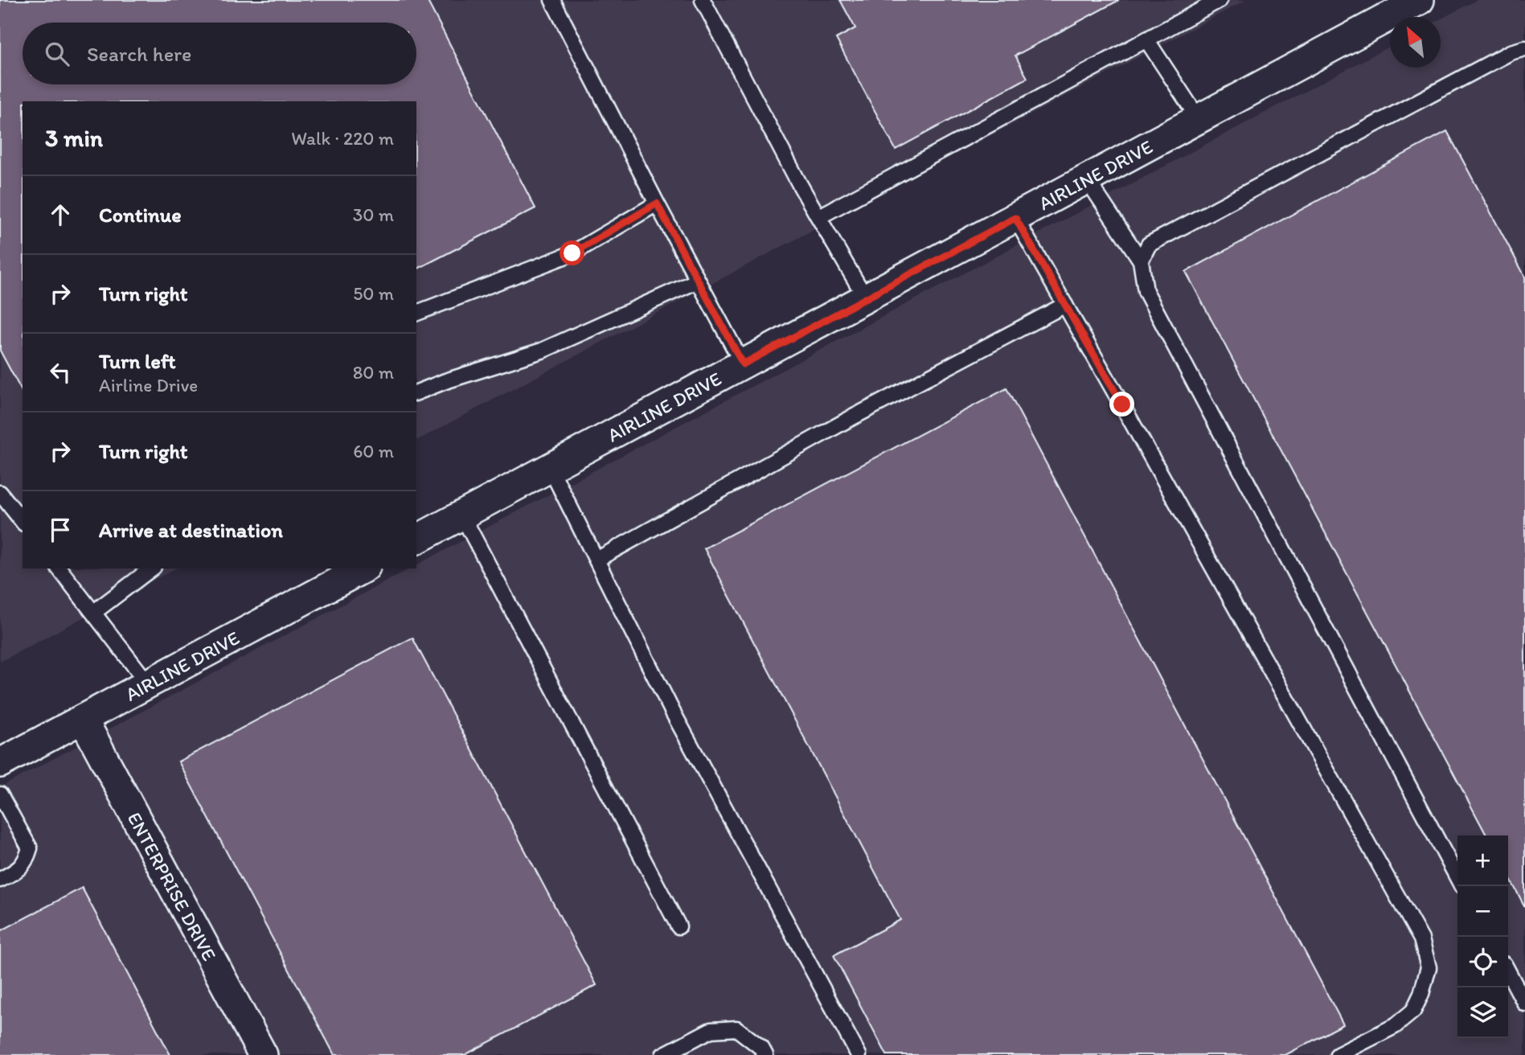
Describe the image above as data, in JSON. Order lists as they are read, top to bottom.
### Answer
{
  "streets": {
    "street": ["AIRLINE DRIVE", "ENTERPRISE DRIVE"]
  },
  "crossings": [
    ["AIRLINE DRIVE", "ENTERPRISE DRIVE"]
  ],
  "north": "top left",
  "page": {
    "search": "Search here",
    "heading": ["3 min", "Walk · 220 m"],
    "list": [
      ["Continue", "30 m"],
      ["Turn right", "50 m"],
      ["Turn left", "Airline Drive", "80 m"],
      ["Turn right", "60 m"],
      "Arrive at destination"
    ],
    "map_buttons": ["+", "−"]
  }
}
